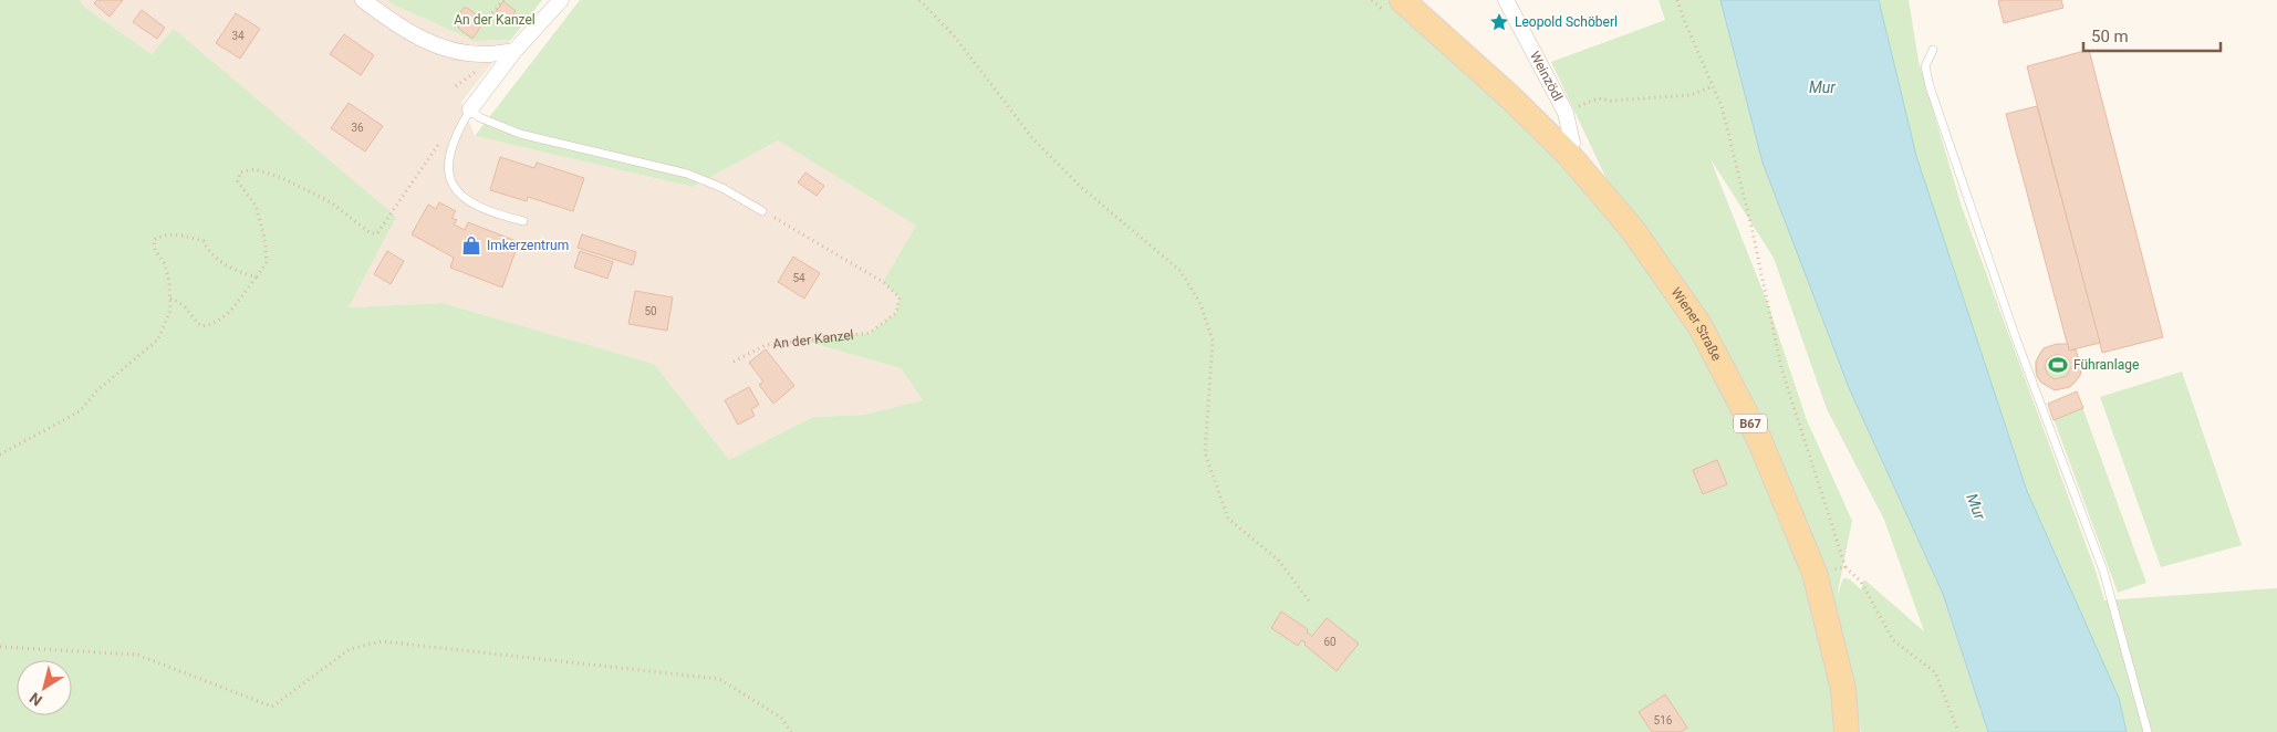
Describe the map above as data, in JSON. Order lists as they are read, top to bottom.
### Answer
{
  "streets": {
    "main road": ["Wiener Straße", "B67"],
    "street": ["Weinzödl"],
    "path": ["An der Kanzel"]
  },
  "crossings": [
    ["Weinzödl", "Wiener Straße"]
  ],
  "water": ["Mur"],
  "parks": ["An der Kanzel"],
  "places": {
    "place": ["Leopold Schöberl"],
    "shop": ["Imkerzentrum"],
    "sports": ["Führanlage"]
  },
  "house_numbers": [
    "34",
    "36",
    "54",
    "50",
    "60",
    "516"
  ],
  "scale_bar": "50 m",
  "north": "bottom left"
}
